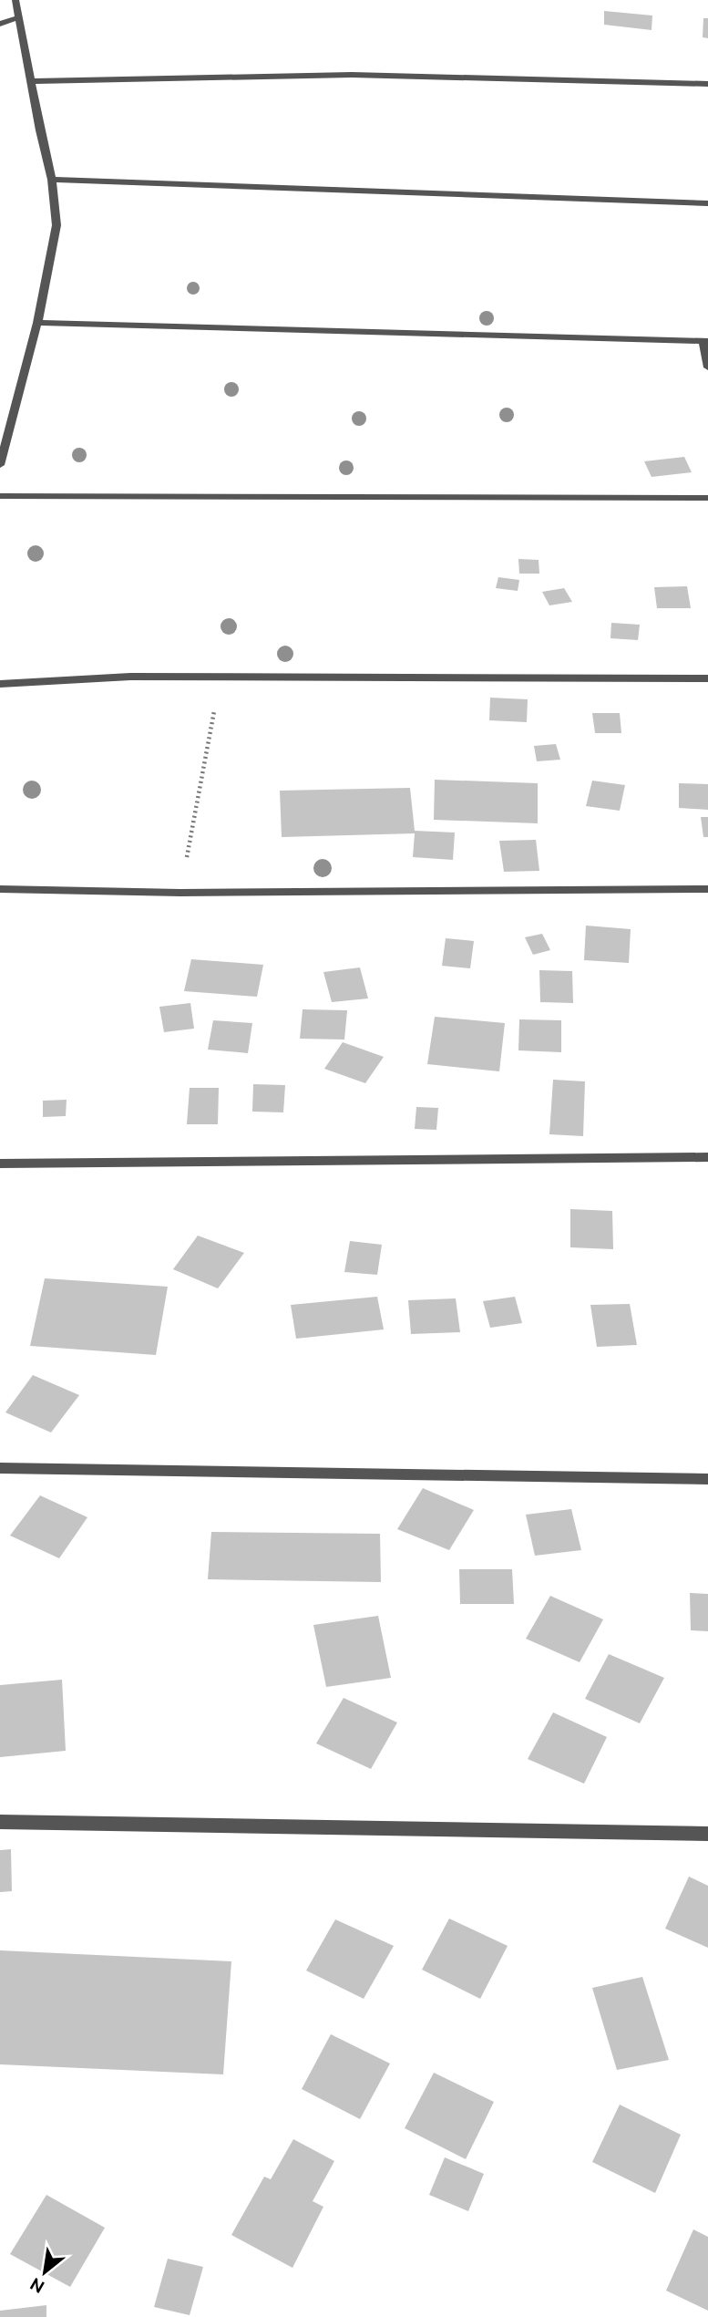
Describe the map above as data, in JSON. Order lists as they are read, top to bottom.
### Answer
{
  "north": "bottom left"
}
